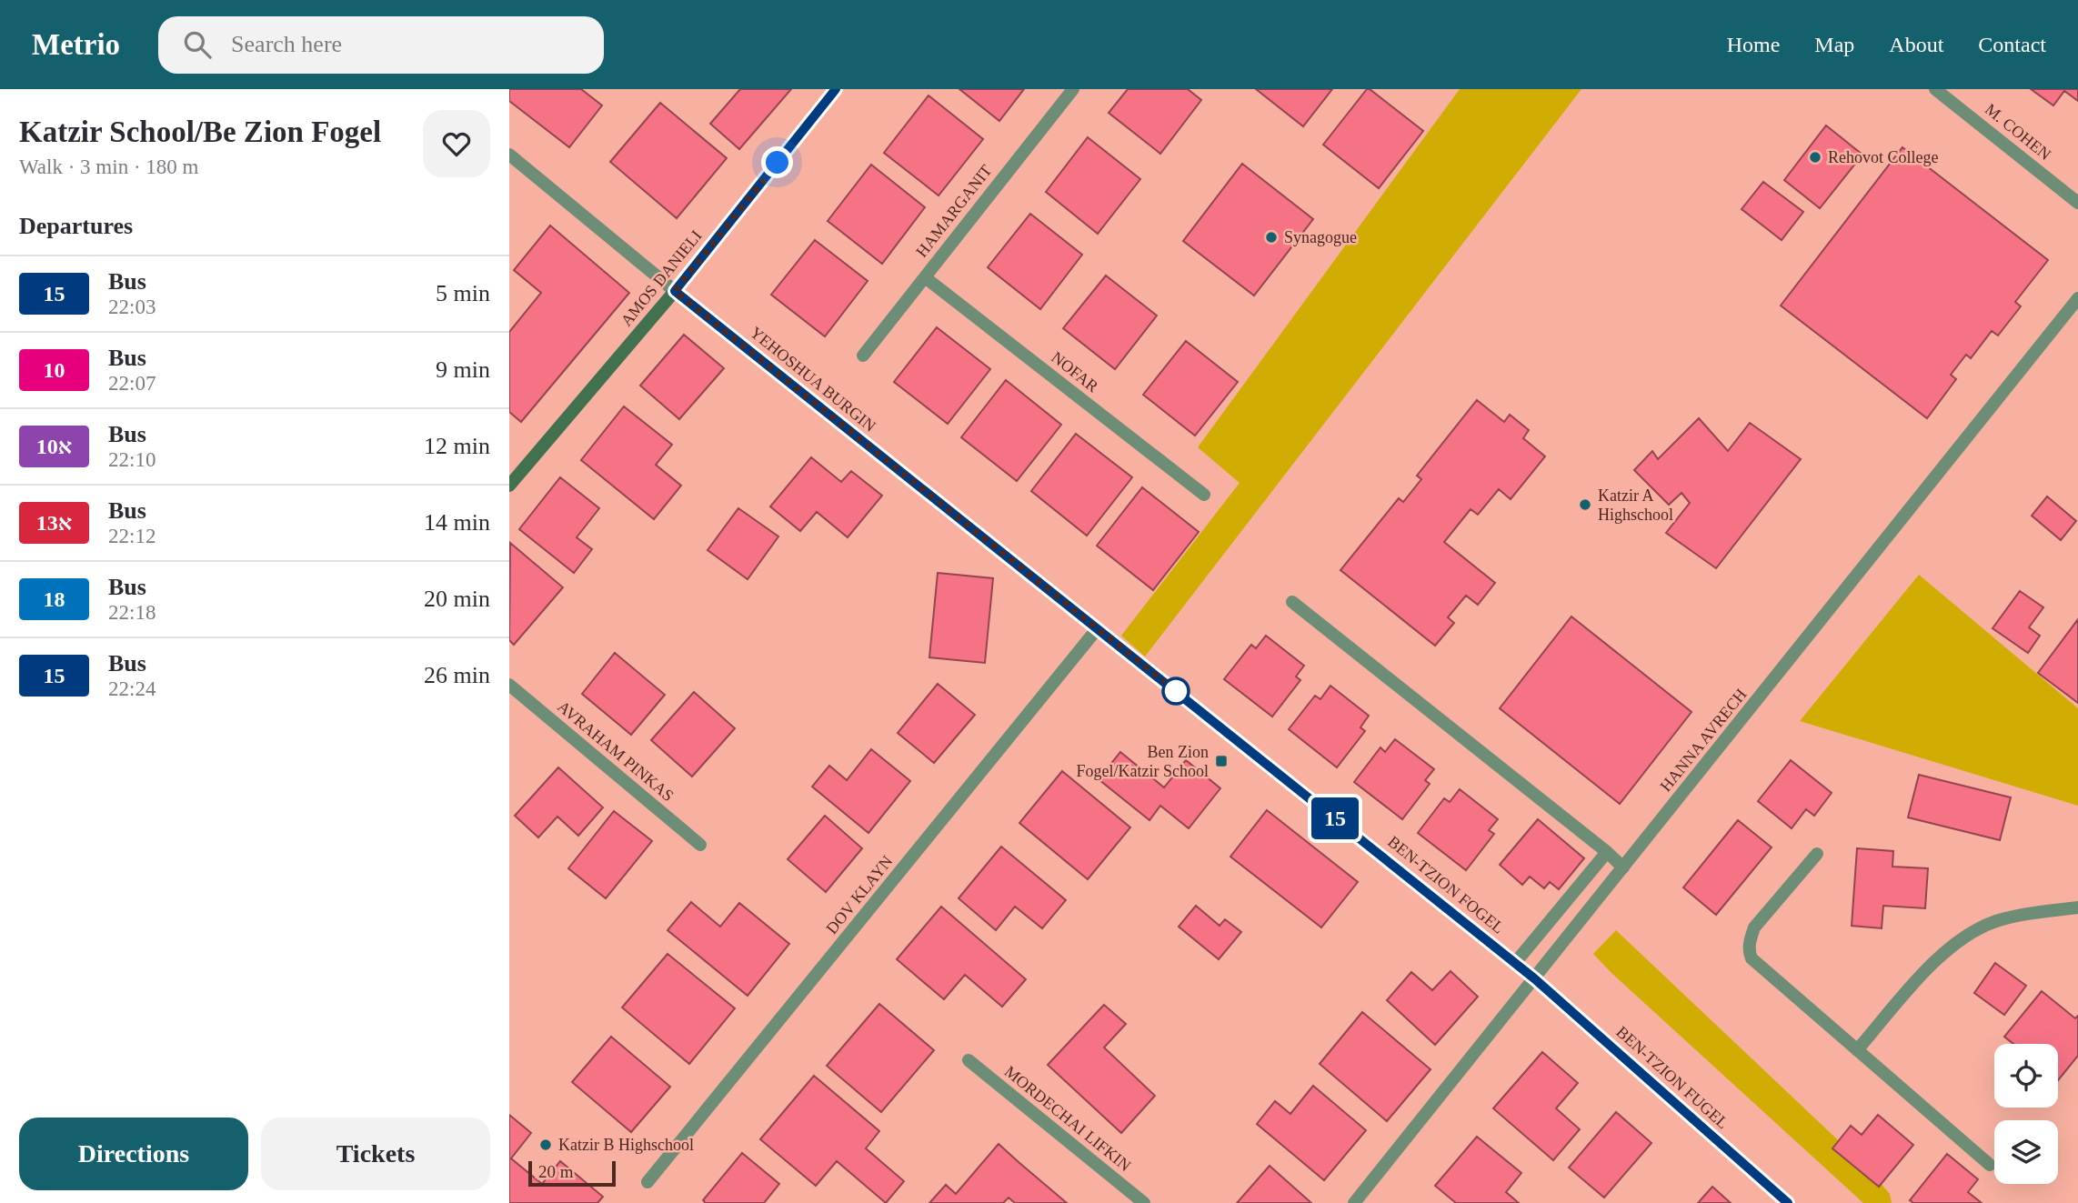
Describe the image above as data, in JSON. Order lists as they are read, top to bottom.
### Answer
{
  "streets": {
    "street": [
      "M. COHEN",
      "HAMARGANIT",
      "AMOS DANIELI",
      "NOFAR",
      "YEHOSHUA BURGIN",
      "HANNA AVRECH",
      "AVRAHAM PINKAS",
      "BEN-TZION FOGEL",
      "DOV KLAYN",
      "BEN-TZION FUGEL",
      "MORDECHAI LIFKIN"
    ]
  },
  "crossings": [
    ["HAMARGANIT", "NOFAR"],
    ["AMOS DANIELI", "YEHOSHUA BURGIN"],
    ["YEHOSHUA BURGIN", "BEN-TZION FOGEL"],
    ["YEHOSHUA BURGIN", "DOV KLAYN"],
    ["HANNA AVRECH", "BEN-TZION FOGEL"],
    ["HANNA AVRECH", "BEN-TZION FUGEL"],
    ["BEN-TZION FOGEL", "DOV KLAYN"],
    ["BEN-TZION FOGEL", "BEN-TZION FUGEL"]
  ],
  "places": {
    "other": [
      "Rehovot College",
      "Synagogue",
      "Katzir A Highschool",
      "Katzir B Highschool"
    ],
    "transit": ["Ben Zion Fogel/Katzir School"]
  },
  "lines": ["bus line 15"],
  "scale_bar": "20 m",
  "page": {
    "header": "Metrio",
    "search": "Search here",
    "nav": [
      "Home",
      "Map",
      "About",
      "Contact"
    ],
    "heading": [
      ["Katzir School/Be Zion Fogel", "Walk · 3 min · 180 m"],
      "Departures"
    ],
    "on_map": "15",
    "list": [
      {
        "mark": "15",
        "name": "Bus",
        "note": "22:03",
        "value": "5 min"
      },
      {
        "mark": "10",
        "name": "Bus",
        "note": "22:07",
        "value": "9 min"
      },
      {
        "mark": "10א",
        "name": "Bus",
        "note": "22:10",
        "value": "12 min"
      },
      {
        "mark": "13א",
        "name": "Bus",
        "note": "22:12",
        "value": "14 min"
      },
      {
        "mark": "18",
        "name": "Bus",
        "note": "22:18",
        "value": "20 min"
      },
      {
        "mark": "15",
        "name": "Bus",
        "note": "22:24",
        "value": "26 min"
      }
    ],
    "buttons": ["Directions", "Tickets"],
    "scale": "20 m"
  }
}
